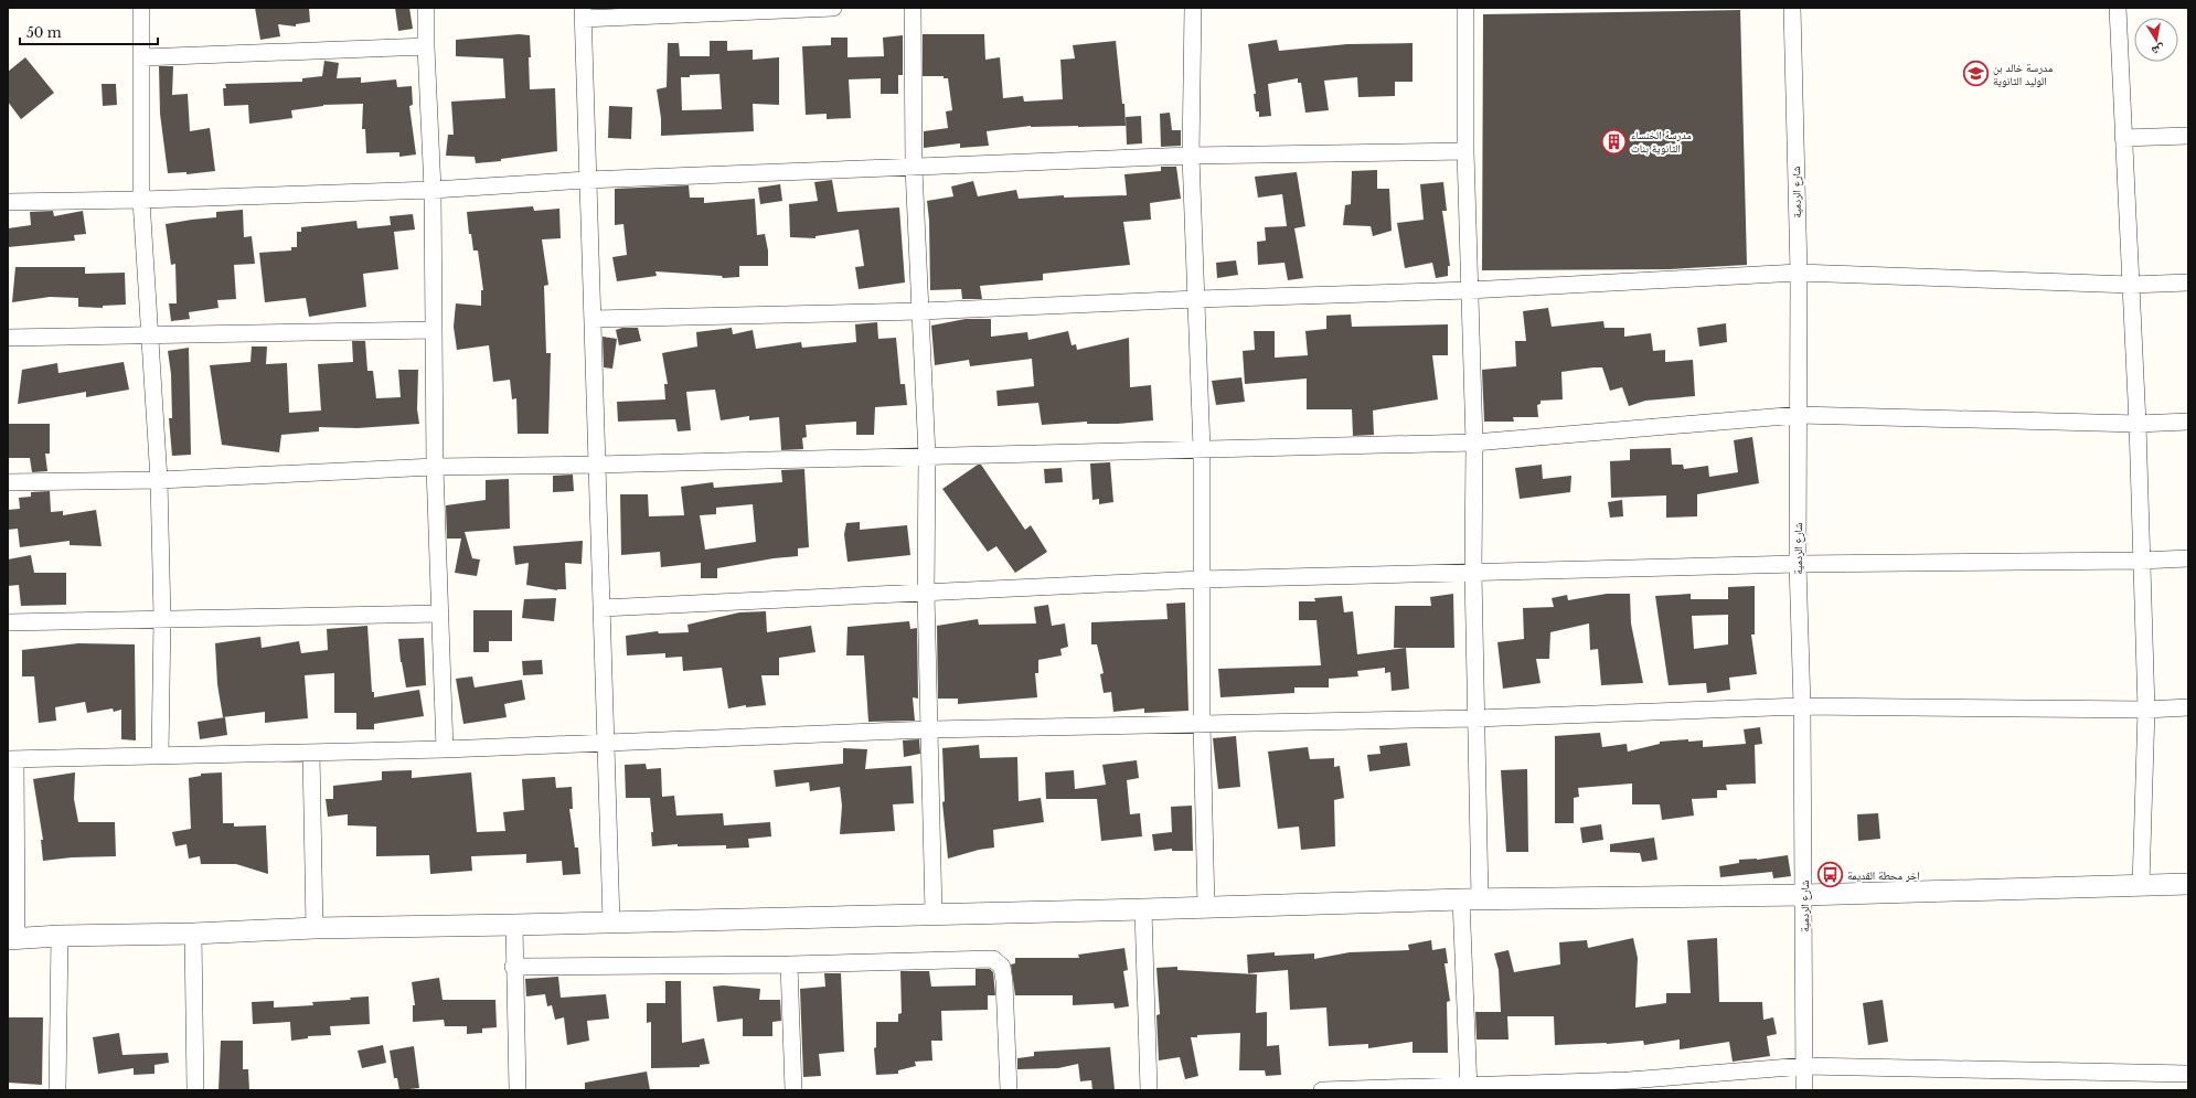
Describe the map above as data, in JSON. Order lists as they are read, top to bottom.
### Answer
{
  "streets": {
    "street": ["شارع الردمية"]
  },
  "places": {
    "school or university": ["مدرسة خالد بن الوليد الثانوية"],
    "building": ["مدرسة الخنساء الثانوية بنات"],
    "bus stop": ["اخر محطة القديمة"]
  },
  "scale_bar": "50 m",
  "north": "bottom"
}
